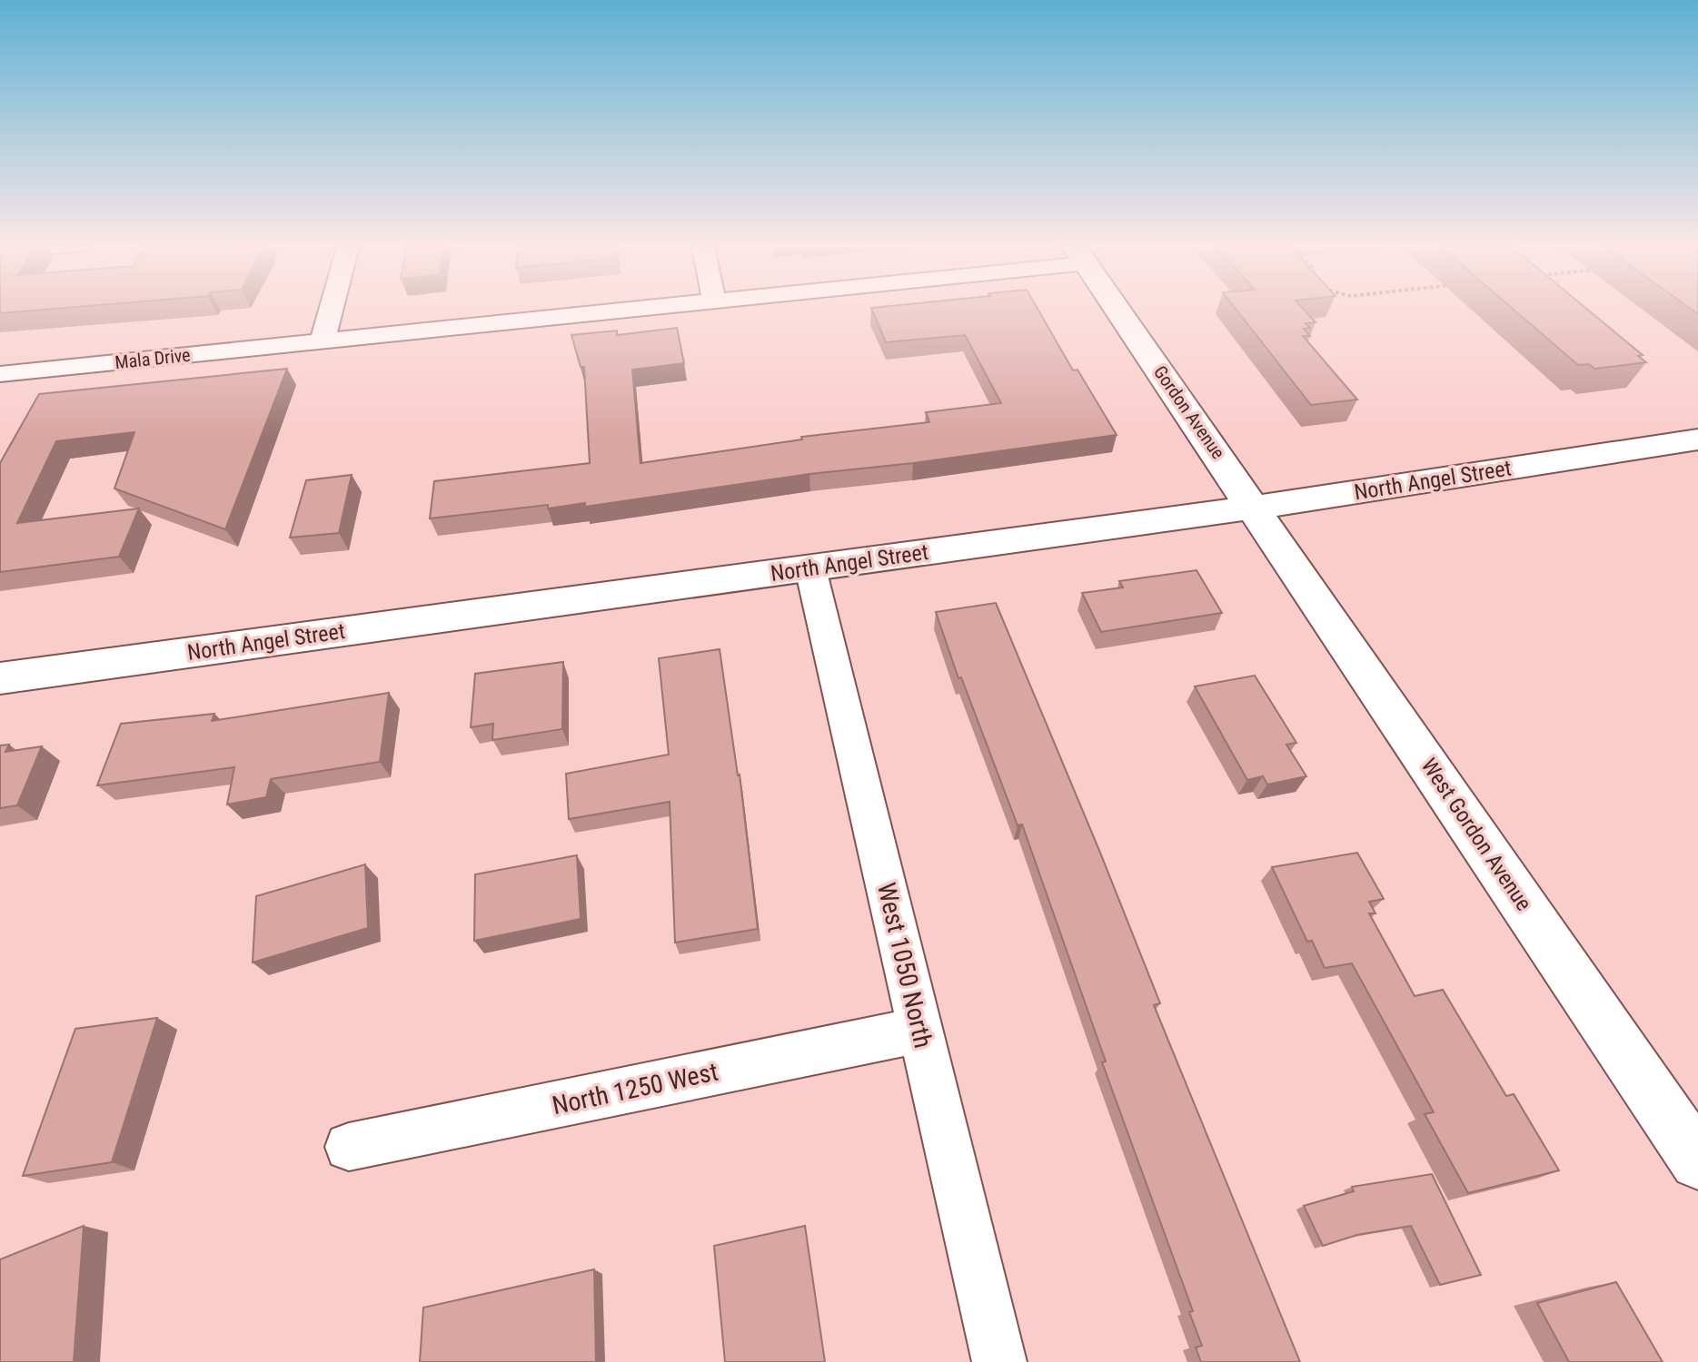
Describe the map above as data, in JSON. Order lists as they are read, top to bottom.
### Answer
{
  "streets": {
    "street": [
      "Mala Drive",
      "Gordon Avenue",
      "North Angel Street",
      "West Gordon Avenue",
      "West 1050 North",
      "North 1250 West"
    ]
  },
  "crossings": [
    ["Gordon Avenue", "North Angel Street"],
    ["Gordon Avenue", "West Gordon Avenue"],
    ["North Angel Street", "West Gordon Avenue"],
    ["North Angel Street", "West 1050 North"],
    ["West 1050 North", "North 1250 West"]
  ]
}
